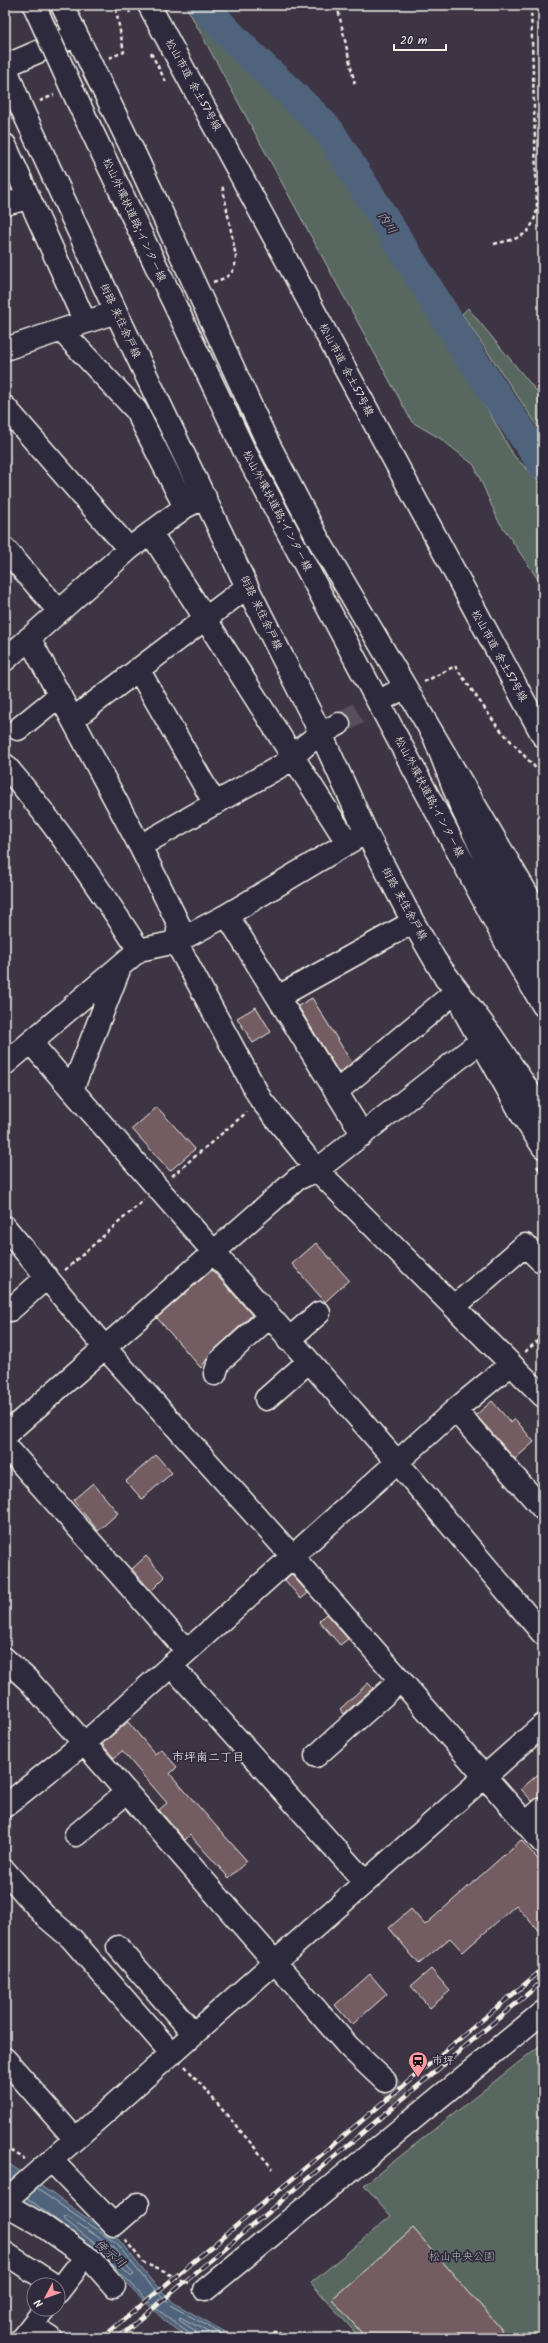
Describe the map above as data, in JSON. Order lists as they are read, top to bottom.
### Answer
{
  "streets": {
    "main road": ["松山市道 余土57号線", "松山外環状道路;インター線", "街路 来住余戸線"]
  },
  "districts": ["市坪南二丁目"],
  "water": ["内川", "傍示川"],
  "parks": ["松山中央公園"],
  "places": {
    "station": ["市坪"]
  },
  "scale_bar": "20 m",
  "north": "bottom left"
}
